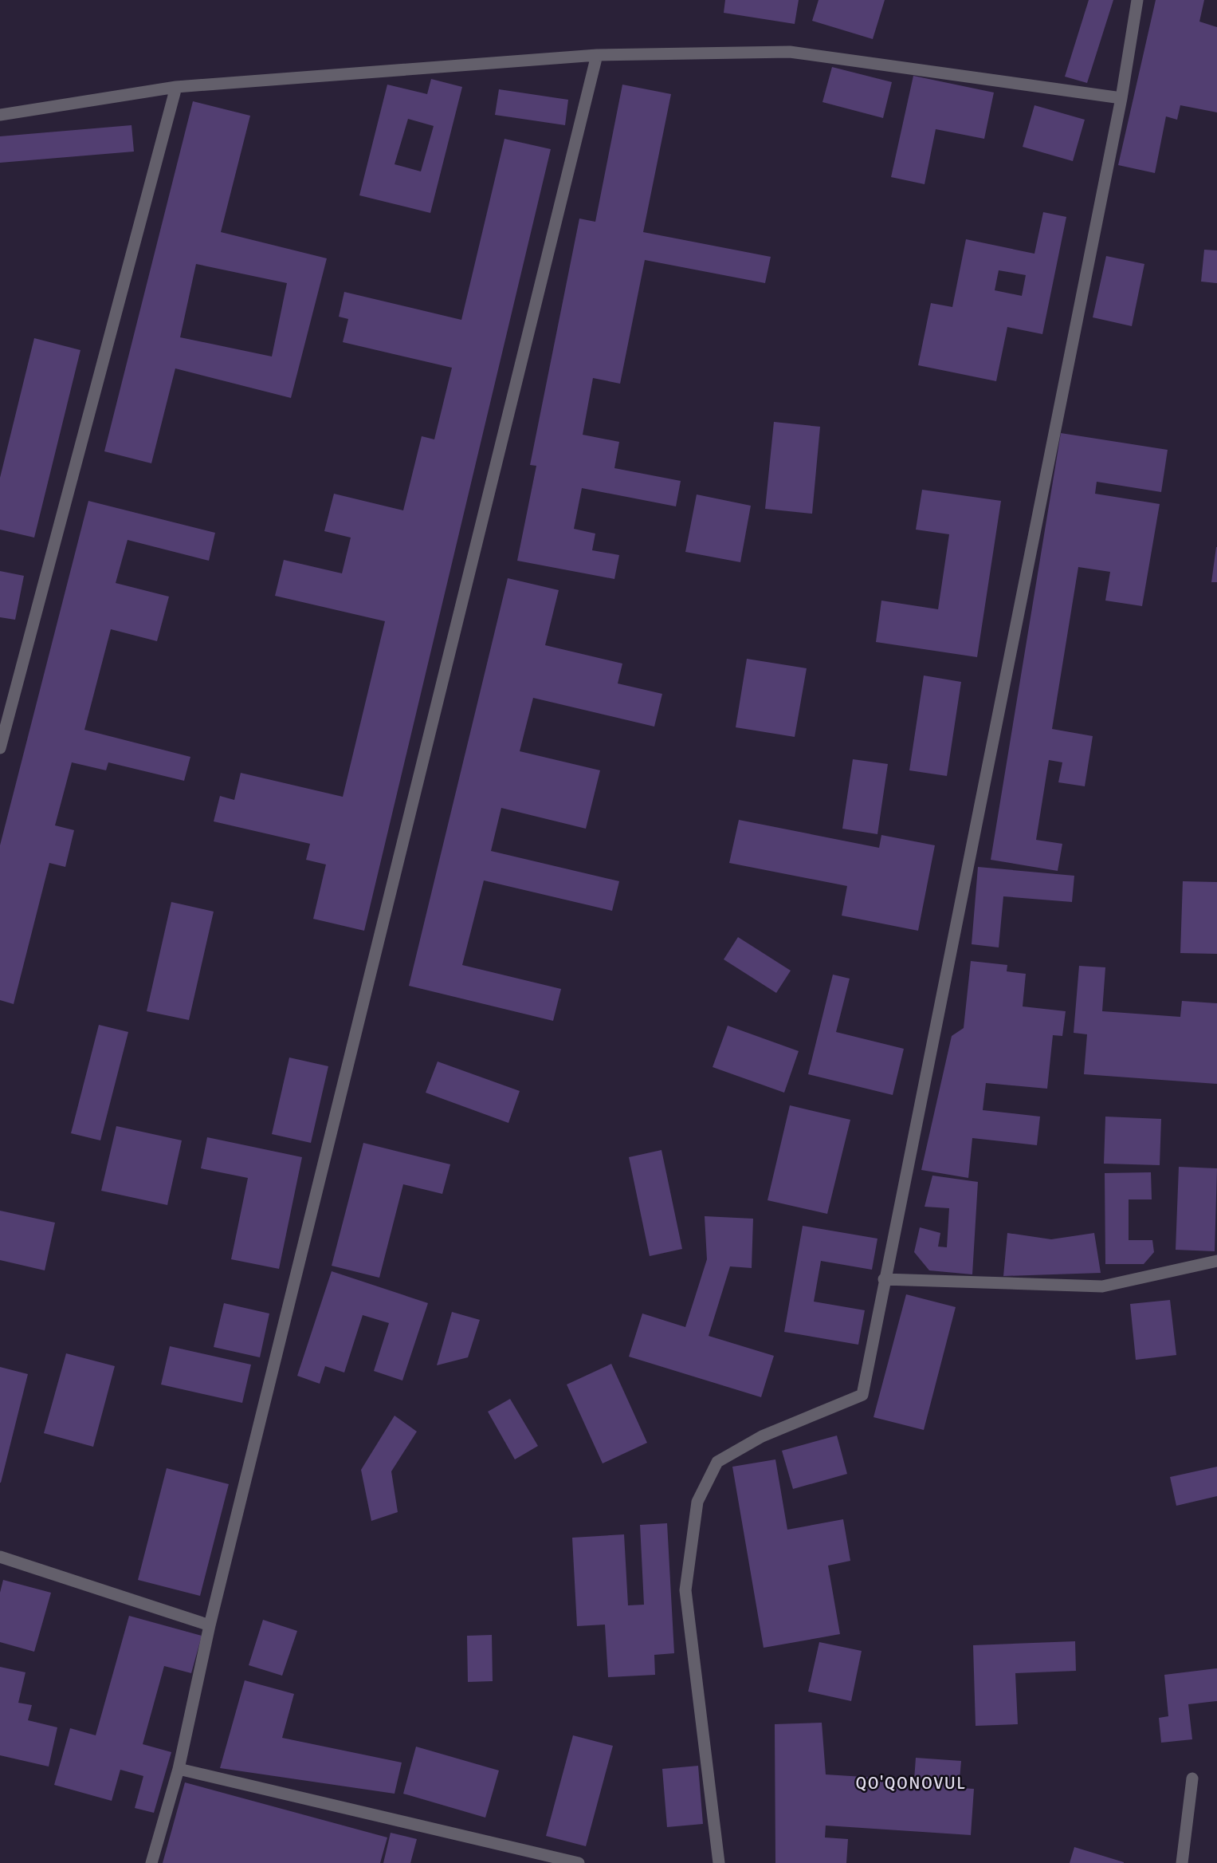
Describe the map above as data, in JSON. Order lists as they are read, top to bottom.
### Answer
{
  "districts": ["QO'QONOVUL"]
}
